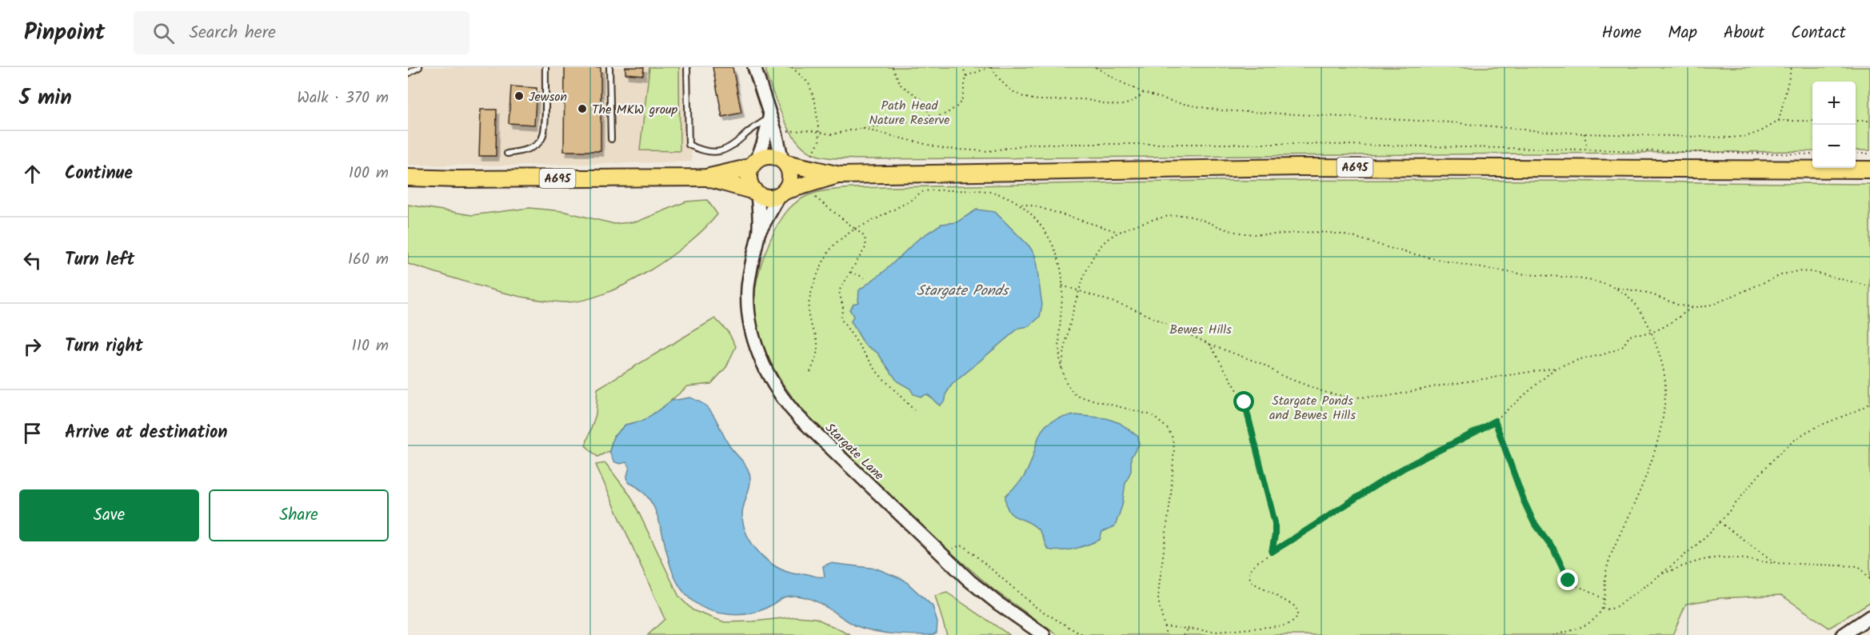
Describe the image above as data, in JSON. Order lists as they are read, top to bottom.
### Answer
{
  "streets": {
    "main road": ["A695"],
    "street": ["Stargate Lane"]
  },
  "crossings": [
    ["A695", "Stargate Lane"]
  ],
  "water": ["Stargate Ponds"],
  "parks": ["Path Head Nature Reserve", "Bewes Hills", "Stargate Ponds and Bewes Hills"],
  "places": ["Jewson", "The MKW group"],
  "page": {
    "header": "Pinpoint",
    "search": "Search here",
    "nav": [
      "Home",
      "Map",
      "About",
      "Contact"
    ],
    "heading": ["5 min", "Walk · 370 m"],
    "map_buttons": ["+", "−"],
    "list": [
      ["Continue", "100 m"],
      ["Turn left", "160 m"],
      ["Turn right", "110 m"],
      "Arrive at destination"
    ],
    "buttons": ["Save", "Share"]
  }
}
